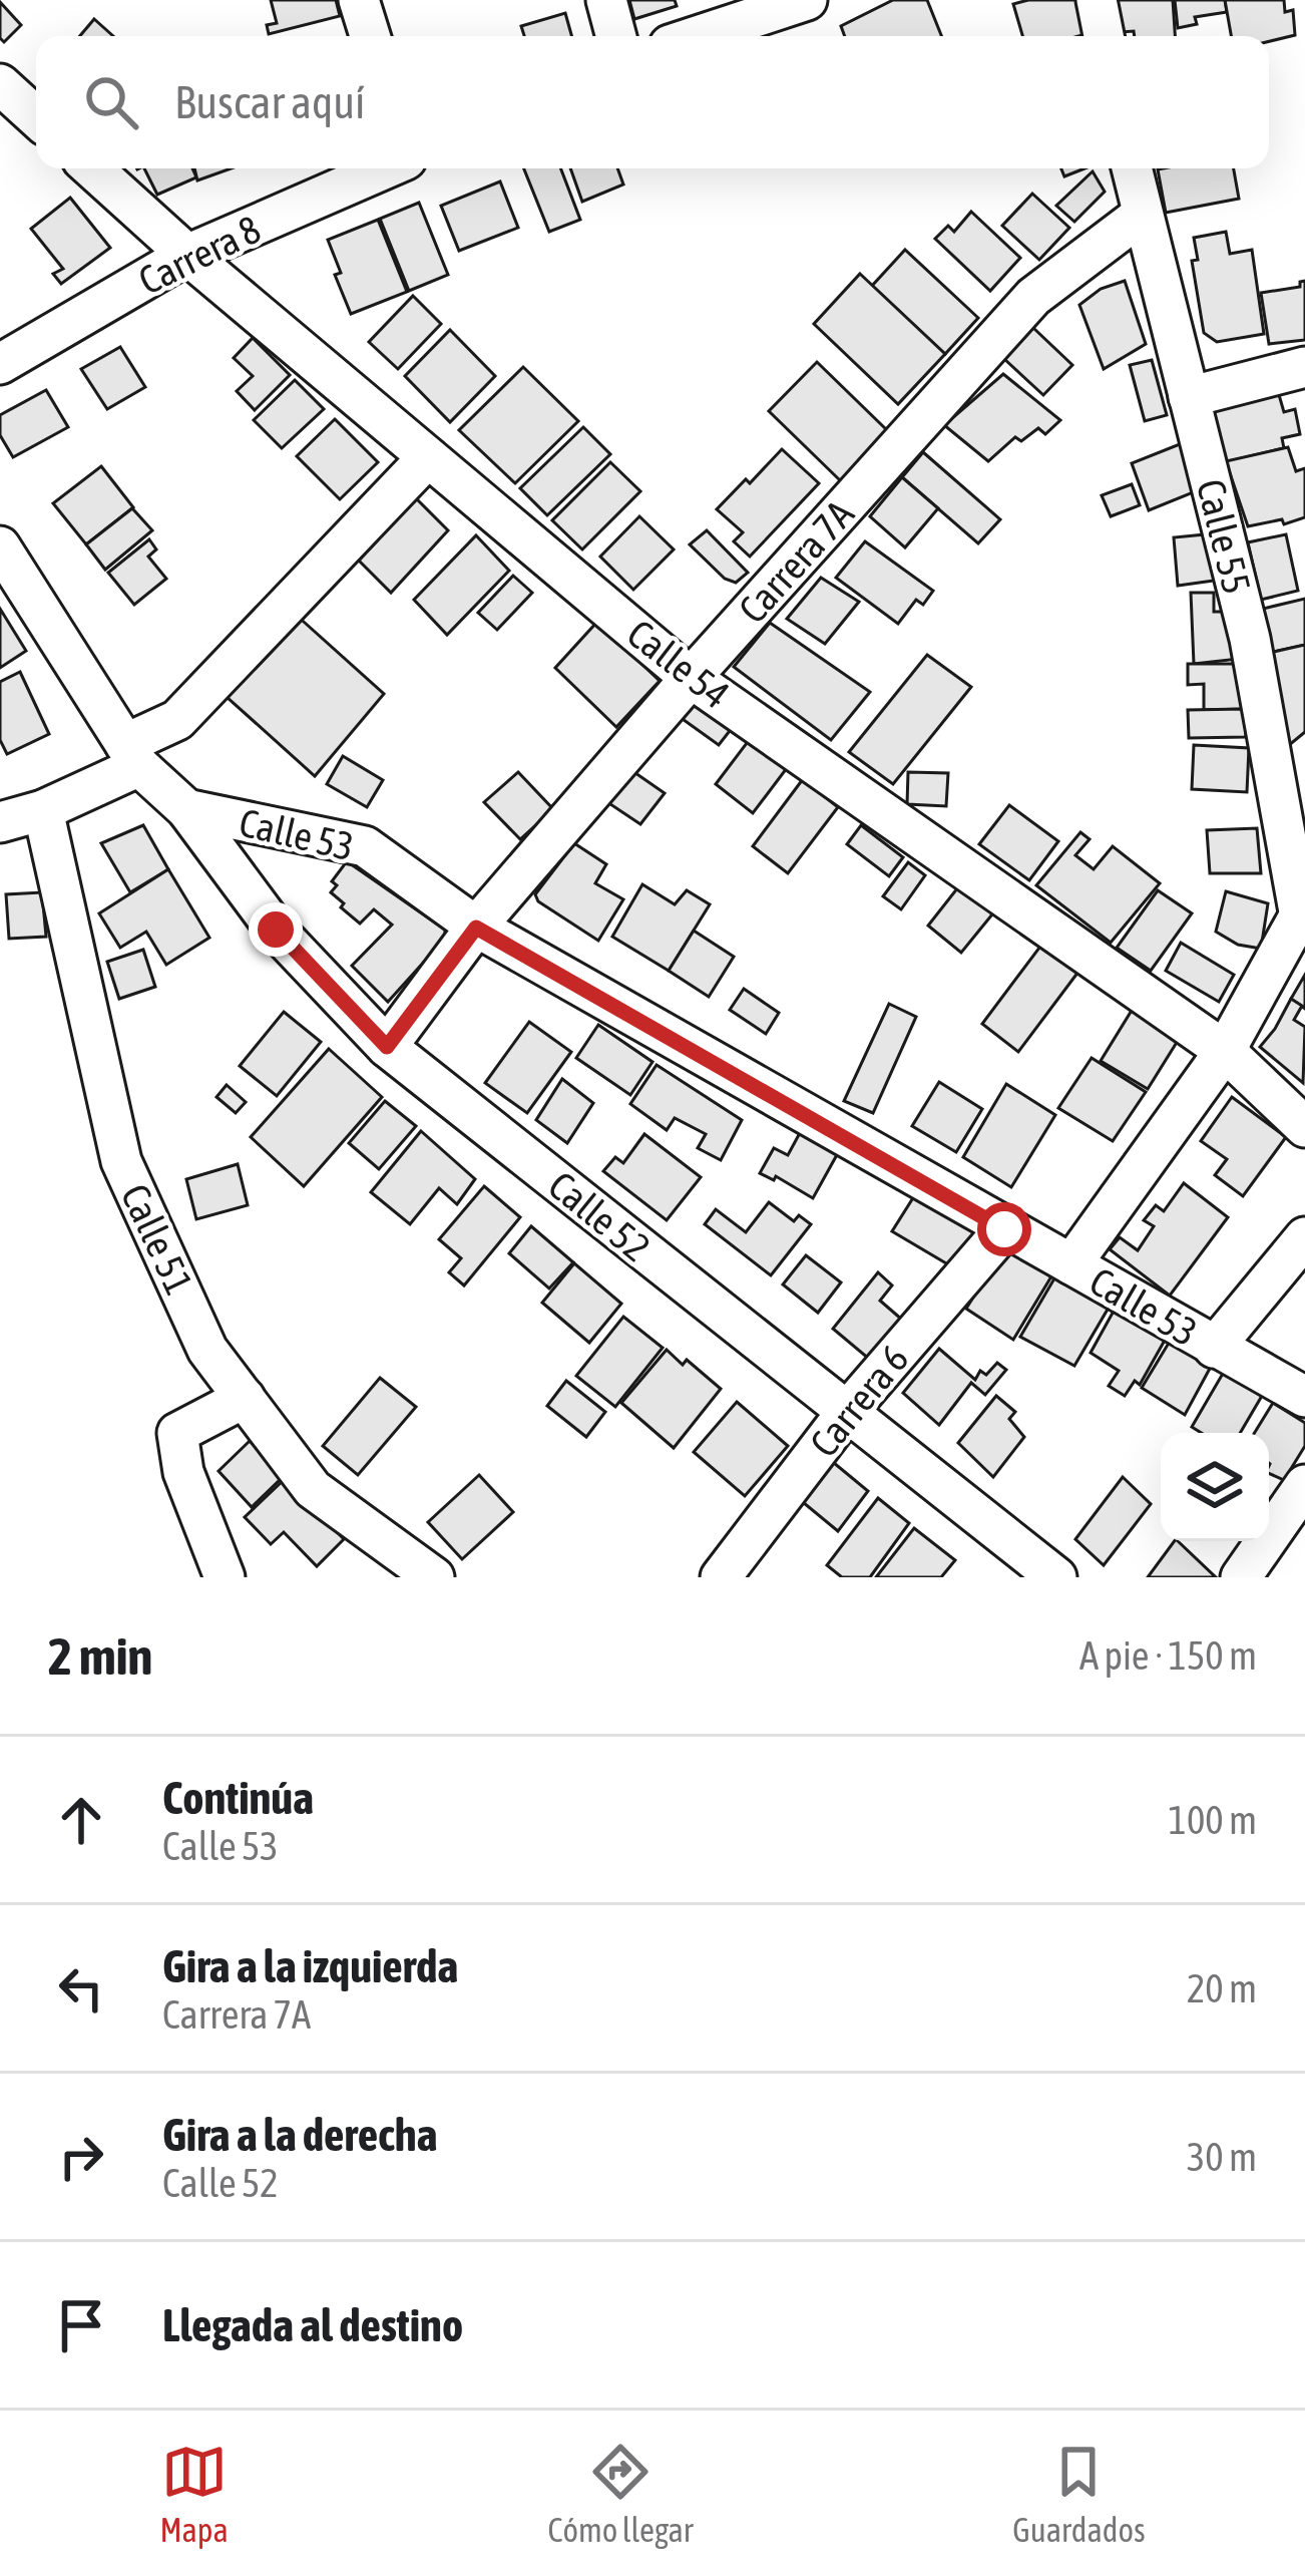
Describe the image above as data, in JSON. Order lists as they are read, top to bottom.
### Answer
{
  "streets": {
    "street": [
      "Carrera 8",
      "Calle 55",
      "Carrera 7A",
      "Calle 54",
      "Calle 53",
      "Calle 52",
      "Calle 51",
      "Carrera 6"
    ]
  },
  "crossings": [
    ["Carrera 8", "Calle 54"],
    ["Calle 55", "Carrera 7A"],
    ["Carrera 7A", "Calle 54"],
    ["Carrera 7A", "Calle 53"],
    ["Carrera 7A", "Calle 52"],
    ["Calle 53", "Calle 52"],
    ["Calle 53", "Carrera 6"],
    ["Calle 52", "Carrera 6"]
  ],
  "page": {
    "search": "Buscar aquí",
    "heading": ["2 min", "A pie · 150 m"],
    "list": [
      ["Continúa", "Calle 53", "100 m"],
      ["Gira a la izquierda", "Carrera 7A", "20 m"],
      ["Gira a la derecha", "Calle 52", "30 m"],
      "Llegada al destino"
    ],
    "nav": ["Mapa", "Cómo llegar", "Guardados"]
  }
}
